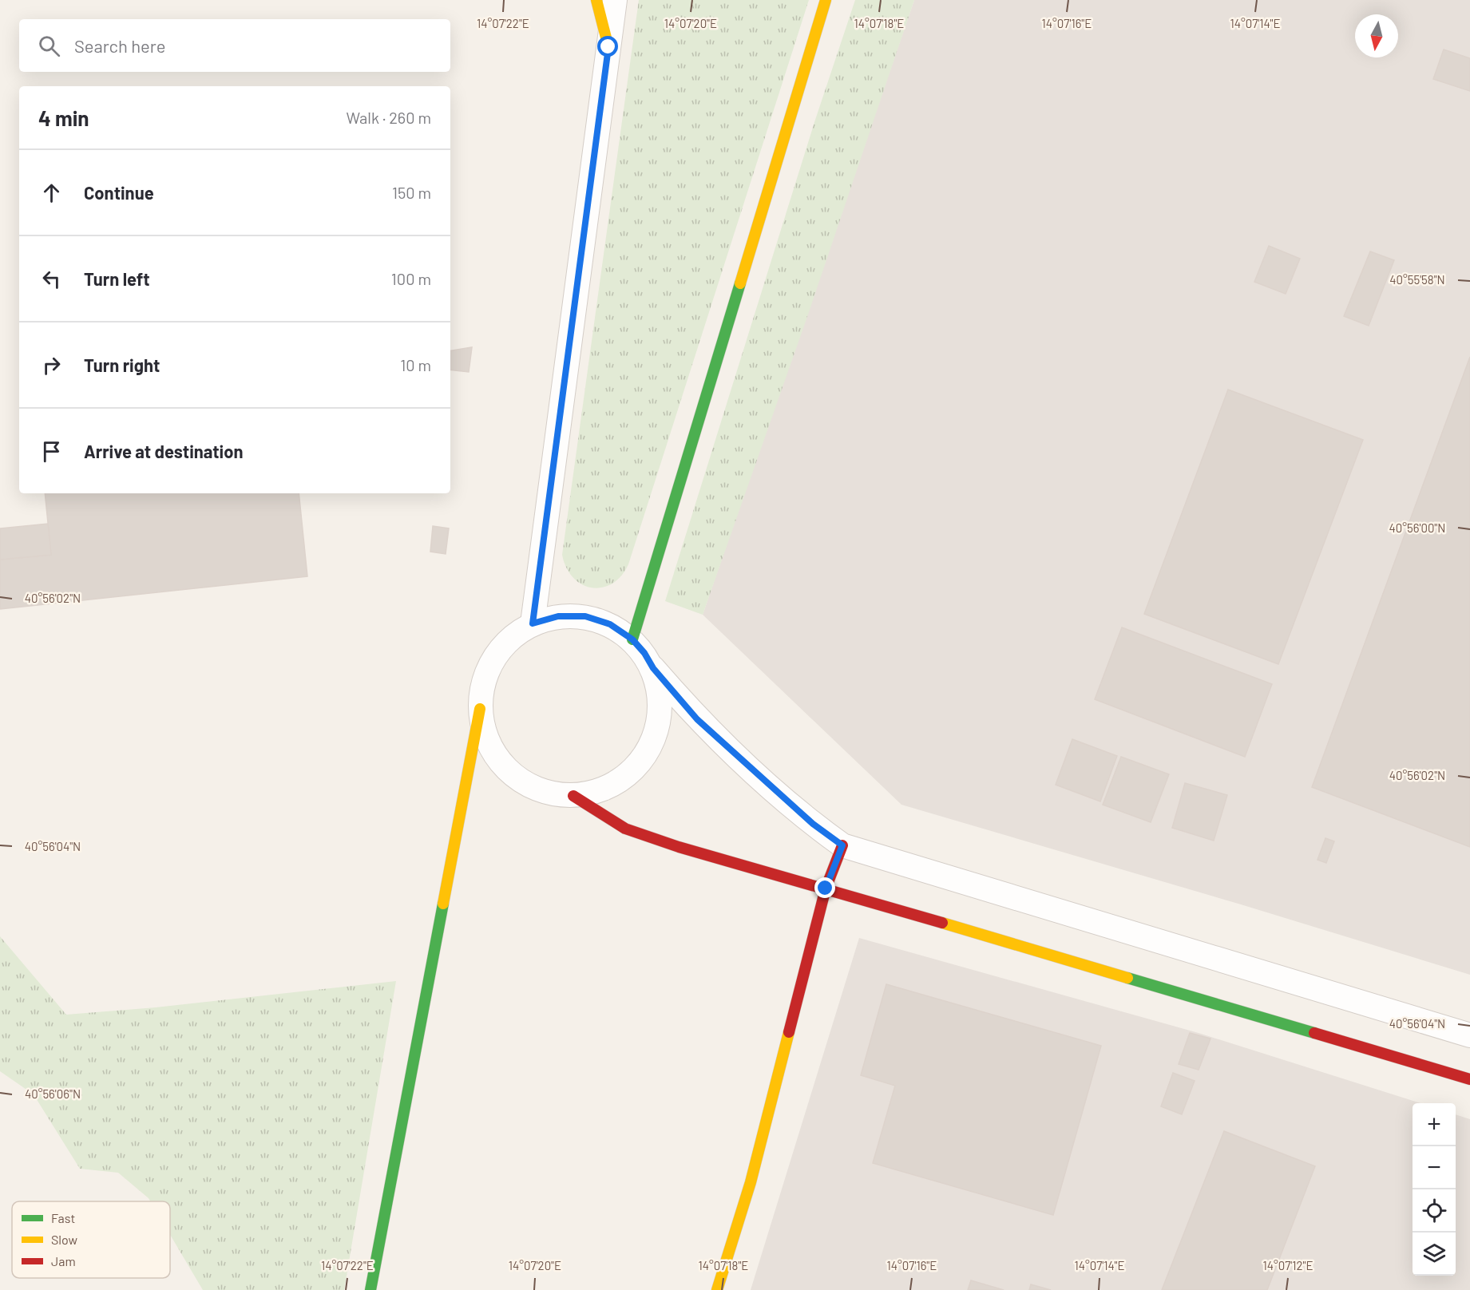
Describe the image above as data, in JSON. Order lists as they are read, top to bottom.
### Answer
{
  "legend": ["Fast", "Slow", "Jam"],
  "north": "bottom",
  "page": {
    "search": "Search here",
    "heading": ["4 min", "Walk · 260 m"],
    "list": [
      ["Continue", "150 m"],
      ["Turn left", "100 m"],
      ["Turn right", "10 m"],
      "Arrive at destination"
    ],
    "map_buttons": ["+", "−"]
  },
  "coordinates": [
    "14°07'22\"E",
    "14°07'20\"E",
    "14°07'18\"E",
    "14°07'16\"E",
    "14°07'14\"E",
    "40°55'58\"N",
    "40°56'00\"N",
    "40°56'02\"N",
    "40°56'04\"N",
    "40°56'06\"N",
    "14°07'12\"E"
  ]
}
